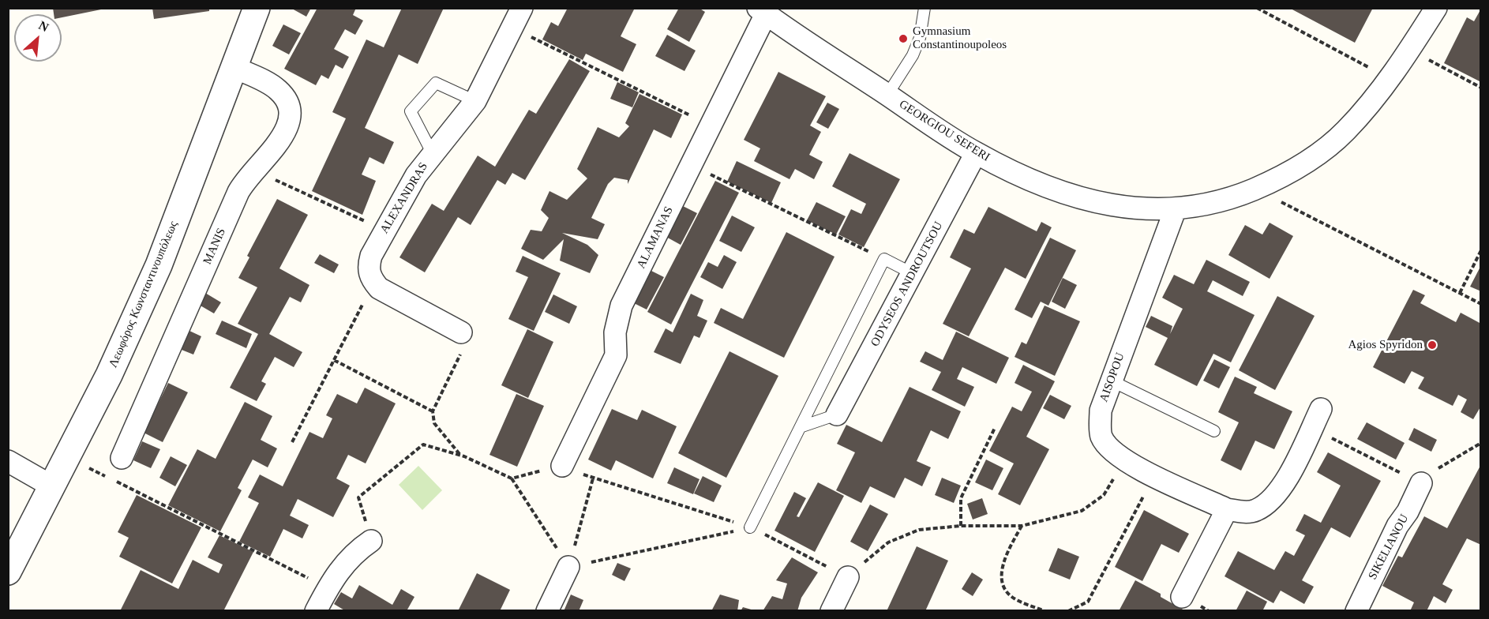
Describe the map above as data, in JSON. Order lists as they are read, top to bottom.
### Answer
{
  "streets": {
    "street": [
      "GEORGIOU SEFERI",
      "ALEXANDRAS",
      "ALAMANAS",
      "MANIS",
      "ODYSEOS ANDROUTSOU",
      "Λεωφόρος Κωνσταντινουπόλεως",
      "AISOPOU",
      "SIKELIANOU"
    ]
  },
  "crossings": [
    ["GEORGIOU SEFERI", "ALAMANAS"],
    ["GEORGIOU SEFERI", "ODYSEOS ANDROUTSOU"],
    ["GEORGIOU SEFERI", "AISOPOU"],
    ["MANIS", "Λεωφόρος Κωνσταντινουπόλεως"]
  ],
  "places": ["Gymnasium Constantinoupoleos", "Agios Spyridon"],
  "north": "top right"
}
